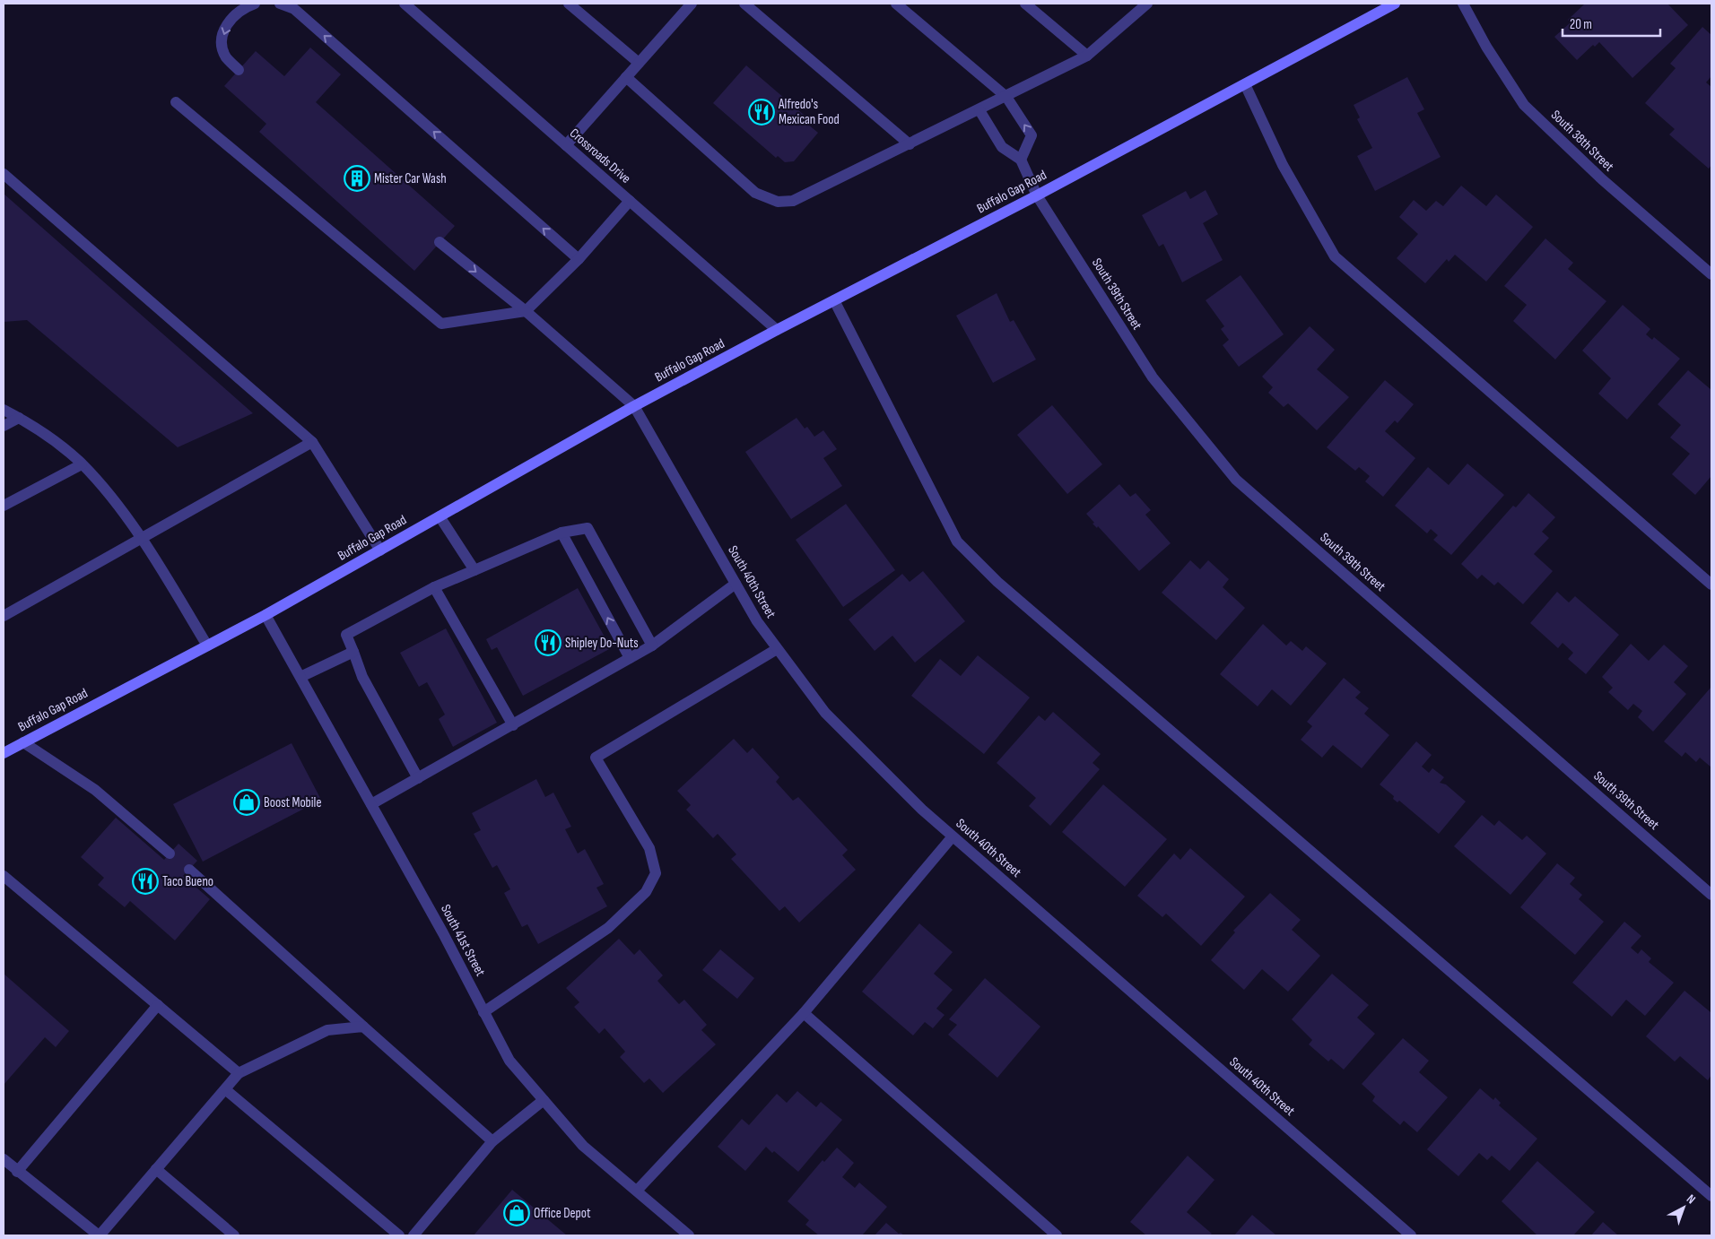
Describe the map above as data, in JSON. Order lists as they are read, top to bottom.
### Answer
{
  "streets": {
    "main road": ["Buffalo Gap Road"],
    "street": [
      "South 38th Street",
      "Crossroads Drive",
      "South 39th Street",
      "South 40th Street",
      "South 41st Street"
    ]
  },
  "crossings": [
    ["Crossroads Drive", "Buffalo Gap Road"],
    ["Buffalo Gap Road", "South 39th Street"],
    ["Buffalo Gap Road", "South 40th Street"],
    ["Buffalo Gap Road", "South 41st Street"]
  ],
  "places": {
    "restaurant": ["Alfredo's Mexican Food", "Shipley Do-Nuts", "Taco Bueno"],
    "building": ["Mister Car Wash"],
    "shop": ["Boost Mobile", "Office Depot"]
  },
  "scale_bar": "20 m",
  "north": "top right"
}
